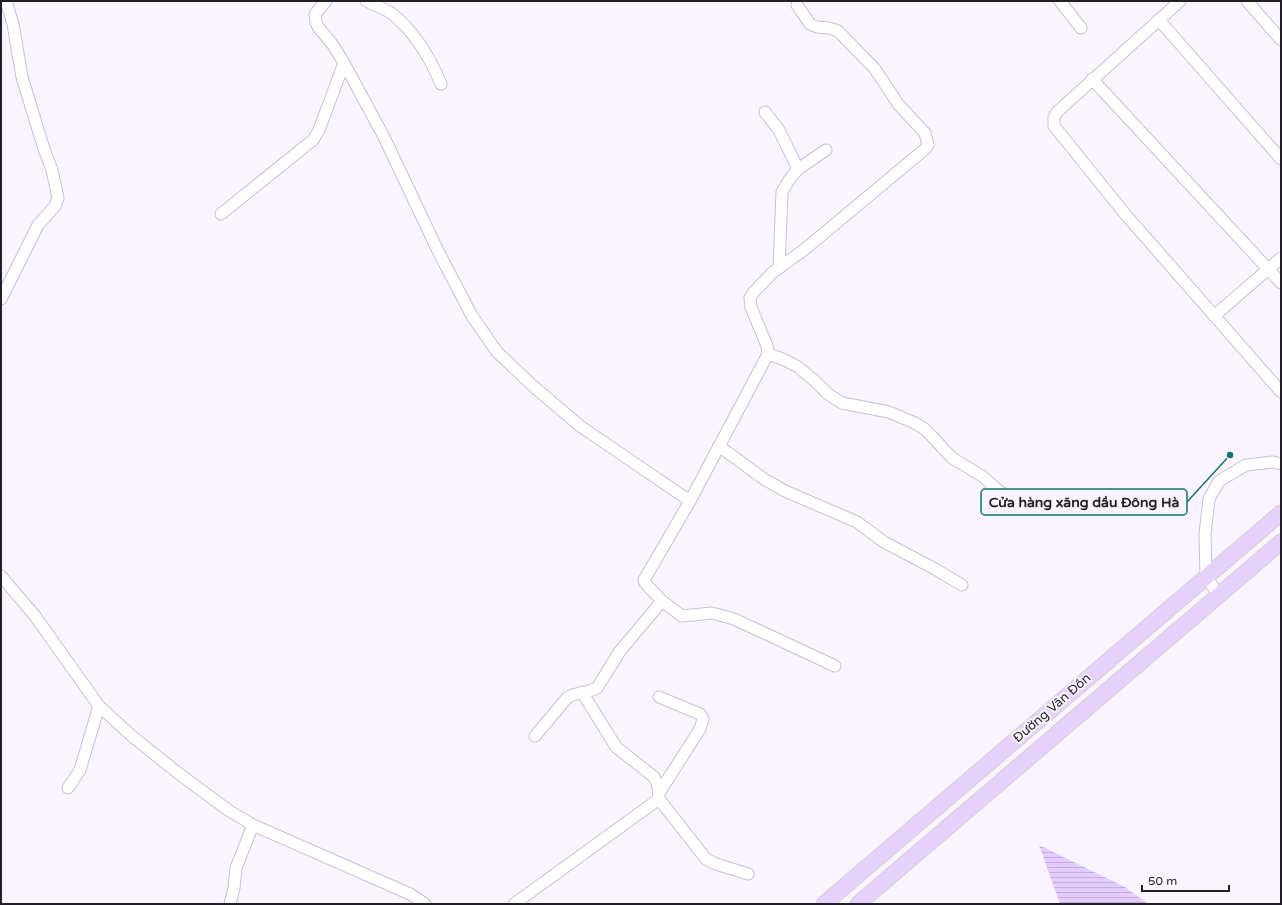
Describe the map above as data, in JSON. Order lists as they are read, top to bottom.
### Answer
{
  "streets": {
    "main road": ["Đường Vân Đồn"]
  },
  "places": ["Cửa hàng xăng dầu Đông Hà"],
  "scale_bar": "50 m"
}
